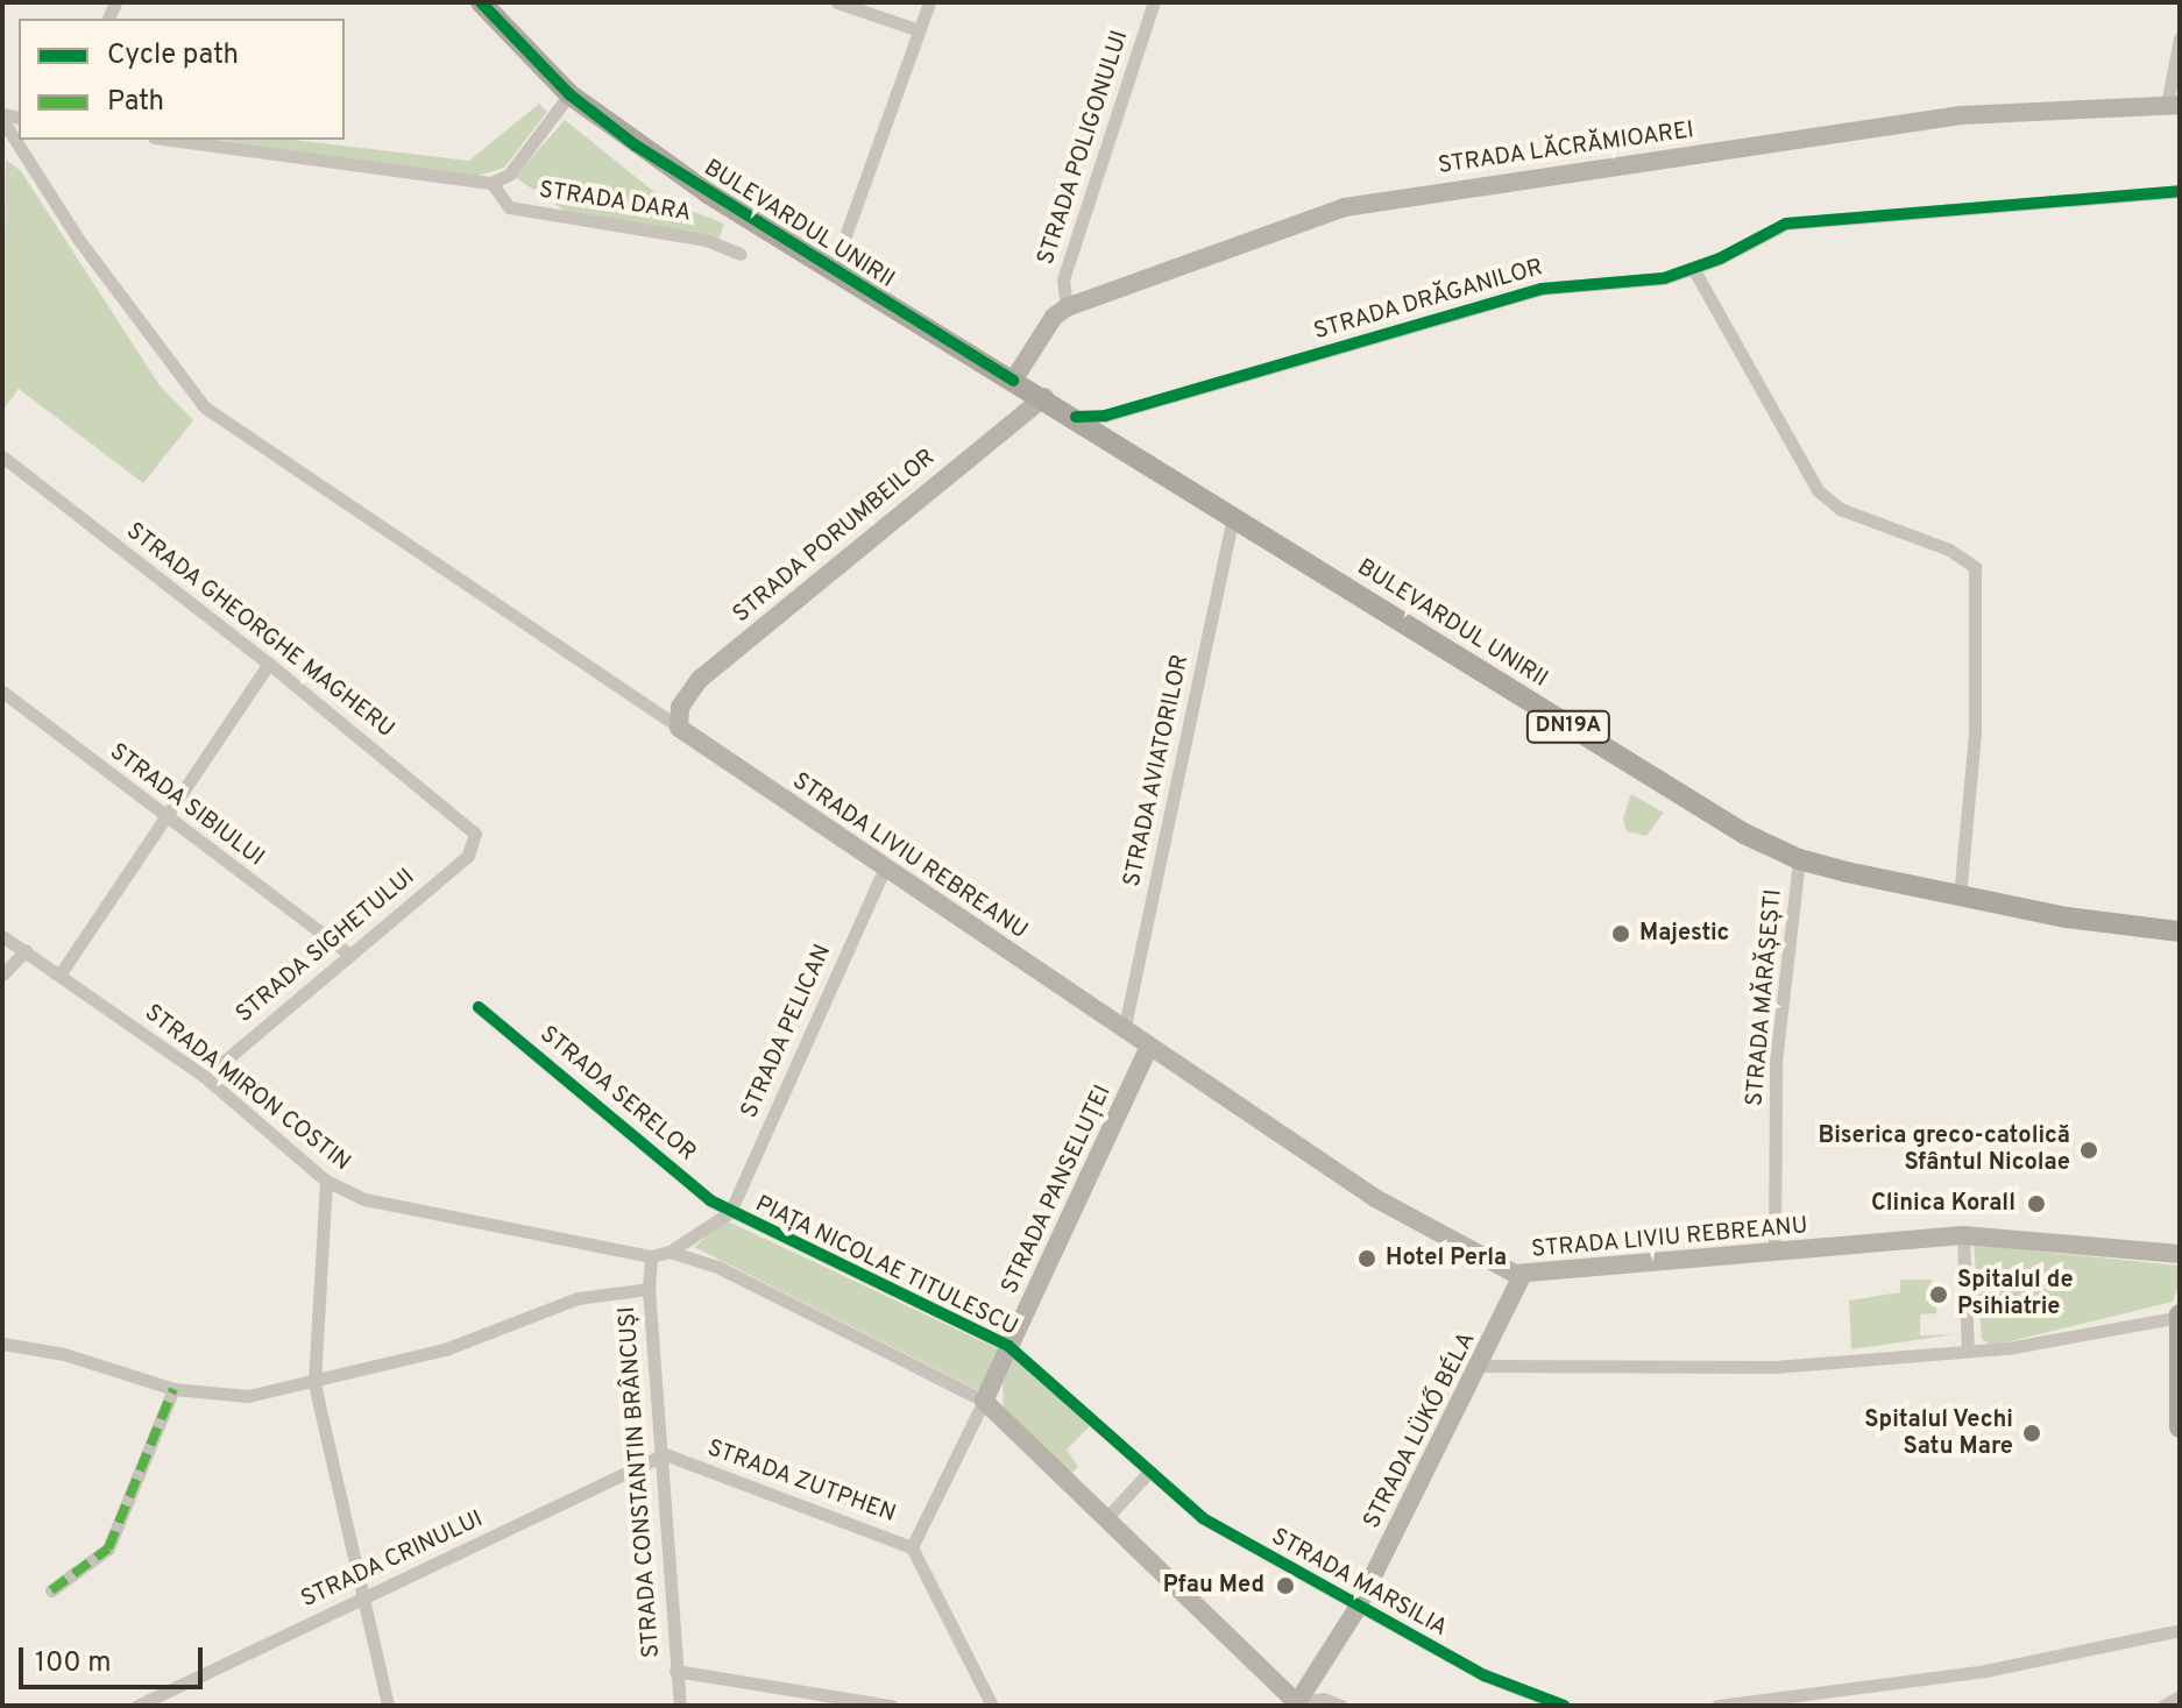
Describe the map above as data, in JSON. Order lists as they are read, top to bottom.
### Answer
{
  "streets": {
    "main road": [
      "STRADA LĂCRĂMIOAREI",
      "BULEVARDUL UNIRII",
      "STRADA PORUMBEILOR",
      "DN19A",
      "STRADA LIVIU REBREANU",
      "STRADA PANSELUȚEI",
      "STRADA LÜKŐ BÉLA"
    ],
    "street": [
      "STRADA POLIGONULUI",
      "STRADA DARA",
      "STRADA DRĂGANILOR",
      "STRADA GHEORGHE MAGHERU",
      "STRADA AVIATORILOR",
      "STRADA SIBIULUI",
      "STRADA SIGHETULUI",
      "STRADA MĂRĂȘEȘTI",
      "STRADA PELICAN",
      "STRADA MIRON COSTIN",
      "STRADA SERELOR",
      "PIAȚA NICOLAE TITULESCU",
      "STRADA CONSTANTIN BRÂNCUȘI",
      "STRADA ZUTPHEN",
      "STRADA CRINULUI",
      "STRADA MARSILIA"
    ]
  },
  "crossings": [
    ["STRADA POLIGONULUI", "STRADA LĂCRĂMIOAREI"],
    ["STRADA LĂCRĂMIOAREI", "BULEVARDUL UNIRII"],
    ["STRADA DARA", "BULEVARDUL UNIRII"],
    ["STRADA DARA", "DN19A"],
    ["BULEVARDUL UNIRII", "STRADA DRĂGANILOR"],
    ["BULEVARDUL UNIRII", "STRADA PORUMBEILOR"],
    ["BULEVARDUL UNIRII", "DN19A"],
    ["BULEVARDUL UNIRII", "STRADA AVIATORILOR"],
    ["BULEVARDUL UNIRII", "STRADA MĂRĂȘEȘTI"],
    ["STRADA PORUMBEILOR", "STRADA LIVIU REBREANU"],
    ["STRADA GHEORGHE MAGHERU", "STRADA SIGHETULUI"],
    ["STRADA AVIATORILOR", "STRADA LIVIU REBREANU"],
    ["STRADA SIBIULUI", "STRADA SIGHETULUI"],
    ["STRADA LIVIU REBREANU", "STRADA MĂRĂȘEȘTI"],
    ["STRADA LIVIU REBREANU", "STRADA PELICAN"],
    ["STRADA LIVIU REBREANU", "STRADA PANSELUȚEI"],
    ["STRADA LIVIU REBREANU", "STRADA LÜKŐ BÉLA"],
    ["STRADA SIGHETULUI", "STRADA MIRON COSTIN"],
    ["STRADA PELICAN", "STRADA SERELOR"],
    ["STRADA PELICAN", "PIAȚA NICOLAE TITULESCU"],
    ["STRADA MIRON COSTIN", "STRADA CONSTANTIN BRÂNCUȘI"],
    ["STRADA SERELOR", "PIAȚA NICOLAE TITULESCU"],
    ["STRADA PANSELUȚEI", "PIAȚA NICOLAE TITULESCU"],
    ["PIAȚA NICOLAE TITULESCU", "STRADA MARSILIA"],
    ["STRADA LÜKŐ BÉLA", "STRADA MARSILIA"],
    ["STRADA CONSTANTIN BRÂNCUȘI", "STRADA ZUTPHEN"],
    ["STRADA CONSTANTIN BRÂNCUȘI", "STRADA CRINULUI"],
    ["STRADA ZUTPHEN", "STRADA CRINULUI"]
  ],
  "places": [
    "Majestic",
    "Biserica greco-catolică Sfântul Nicolae",
    "Clinica Korall",
    "Hotel Perla",
    "Spitalul de Psihiatrie",
    "Spitalul Vechi Satu Mare",
    "Pfau Med"
  ],
  "legend": ["Cycle path", "Path"],
  "scale_bar": "100 m"
}
